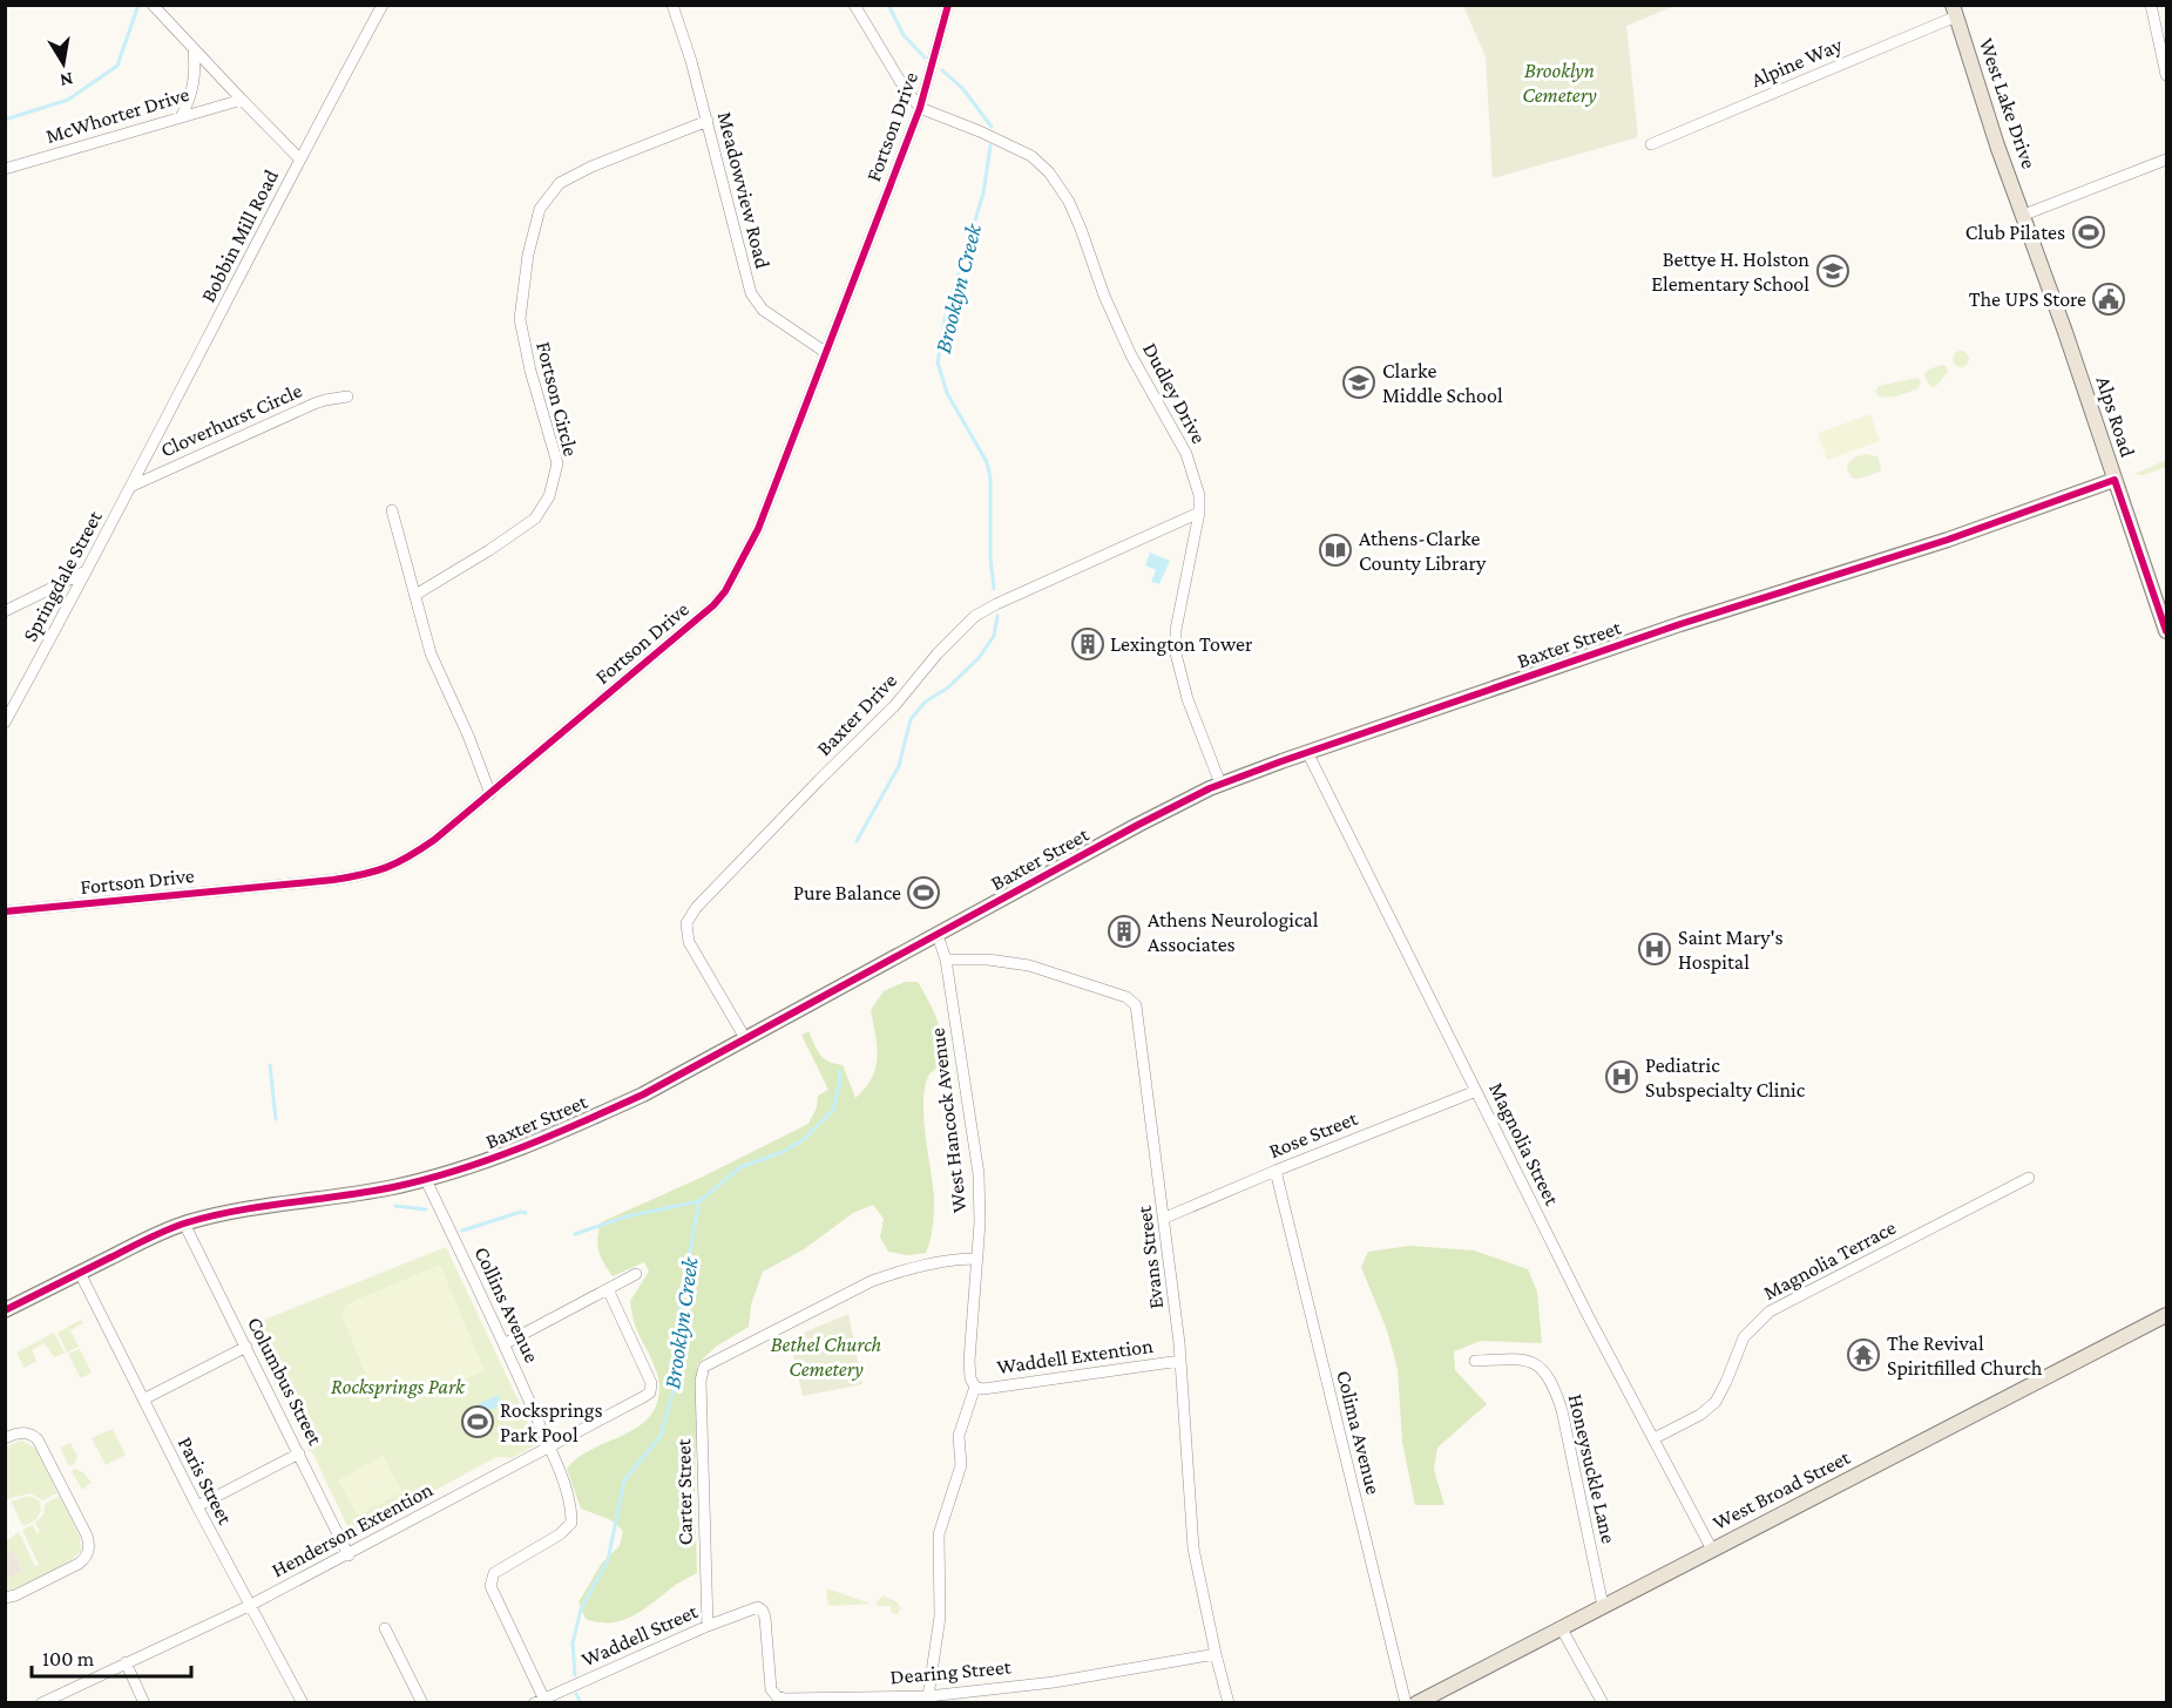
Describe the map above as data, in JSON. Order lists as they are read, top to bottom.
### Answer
{
  "streets": {
    "main road": [
      "West Lake Drive",
      "Alps Road",
      "Baxter Street",
      "West Broad Street"
    ],
    "street": [
      "Alpine Way",
      "McWhorter Drive",
      "Fortson Drive",
      "Meadowview Road",
      "Bobbin Mill Road",
      "Dudley Drive",
      "Fortson Circle",
      "Cloverhurst Circle",
      "Springdale Street",
      "Baxter Drive",
      "West Hancock Avenue",
      "Rose Street",
      "Magnolia Street",
      "Evans Street",
      "Magnolia Terrace",
      "Collins Avenue",
      "Waddell Extention",
      "Columbus Street",
      "Colima Avenue",
      "Honeysuckle Lane",
      "Paris Street",
      "Carter Street",
      "Henderson Extention",
      "Waddell Street",
      "Dearing Street"
    ]
  },
  "crossings": [
    ["Alpine Way", "West Lake Drive"],
    ["West Lake Drive", "Alps Road"],
    ["McWhorter Drive", "Bobbin Mill Road"],
    ["Fortson Drive", "Meadowview Road"],
    ["Fortson Drive", "Dudley Drive"],
    ["Meadowview Road", "Fortson Circle"],
    ["Bobbin Mill Road", "Cloverhurst Circle"],
    ["Bobbin Mill Road", "Springdale Street"],
    ["Dudley Drive", "Baxter Street"],
    ["Dudley Drive", "Baxter Drive"],
    ["Alps Road", "Baxter Street"],
    ["Cloverhurst Circle", "Springdale Street"],
    ["Baxter Street", "Baxter Drive"],
    ["Baxter Street", "West Hancock Avenue"],
    ["Baxter Street", "Magnolia Street"],
    ["Baxter Street", "Collins Avenue"],
    ["Baxter Street", "Columbus Street"],
    ["Baxter Street", "Paris Street"],
    ["West Hancock Avenue", "Evans Street"],
    ["West Hancock Avenue", "Waddell Extention"],
    ["West Hancock Avenue", "Carter Street"],
    ["Rose Street", "Magnolia Street"],
    ["Rose Street", "Evans Street"],
    ["Rose Street", "Colima Avenue"],
    ["Magnolia Street", "Magnolia Terrace"],
    ["Magnolia Street", "West Broad Street"],
    ["Evans Street", "Waddell Extention"],
    ["Evans Street", "Dearing Street"],
    ["Collins Avenue", "Henderson Extention"],
    ["Collins Avenue", "Waddell Street"],
    ["Columbus Street", "Henderson Extention"],
    ["Honeysuckle Lane", "West Broad Street"],
    ["Paris Street", "Henderson Extention"],
    ["Carter Street", "Waddell Street"],
    ["Waddell Street", "Dearing Street"]
  ],
  "water": ["Brooklyn Creek"],
  "parks": ["Brooklyn Cemetery", "Bethel Church Cemetery", "Rocksprings Park"],
  "places": {
    "sports": ["Club Pilates", "Pure Balance", "Rocksprings Park Pool"],
    "school or university": ["Bettye H. Holston Elementary School", "Clarke Middle School"],
    "public building": ["The UPS Store"],
    "library": ["Athens-Clarke County Library"],
    "building": ["Lexington Tower", "Athens Neurological Associates"],
    "hospital": ["Saint Mary's Hospital", "Pediatric Subspecialty Clinic"],
    "temple": ["The Revival Spiritfilled Church"]
  },
  "scale_bar": "100 m",
  "north": "bottom"
}
